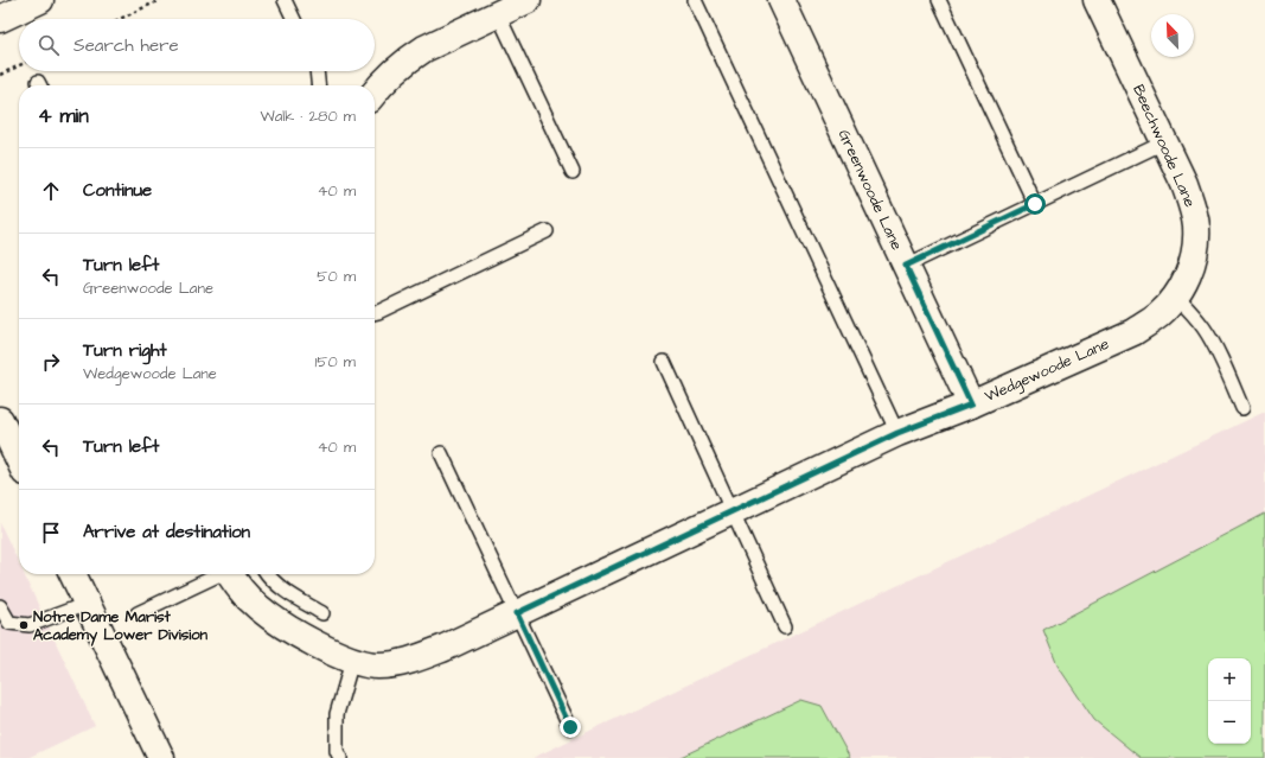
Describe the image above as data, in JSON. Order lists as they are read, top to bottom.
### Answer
{
  "streets": {
    "street": ["Beechwoode Lane", "Greenwoode Lane", "Wedgewoode Lane"]
  },
  "crossings": [
    ["Beechwoode Lane", "Wedgewoode Lane"],
    ["Greenwoode Lane", "Wedgewoode Lane"]
  ],
  "places": ["Notre Dame Marist Academy Lower Division"],
  "north": "top left",
  "page": {
    "search": "Search here",
    "heading": ["4 min", "Walk · 280 m"],
    "list": [
      ["Continue", "40 m"],
      ["Turn left", "Greenwoode Lane", "50 m"],
      ["Turn right", "Wedgewoode Lane", "150 m"],
      ["Turn left", "40 m"],
      "Arrive at destination"
    ],
    "map_buttons": ["+", "−"]
  }
}
